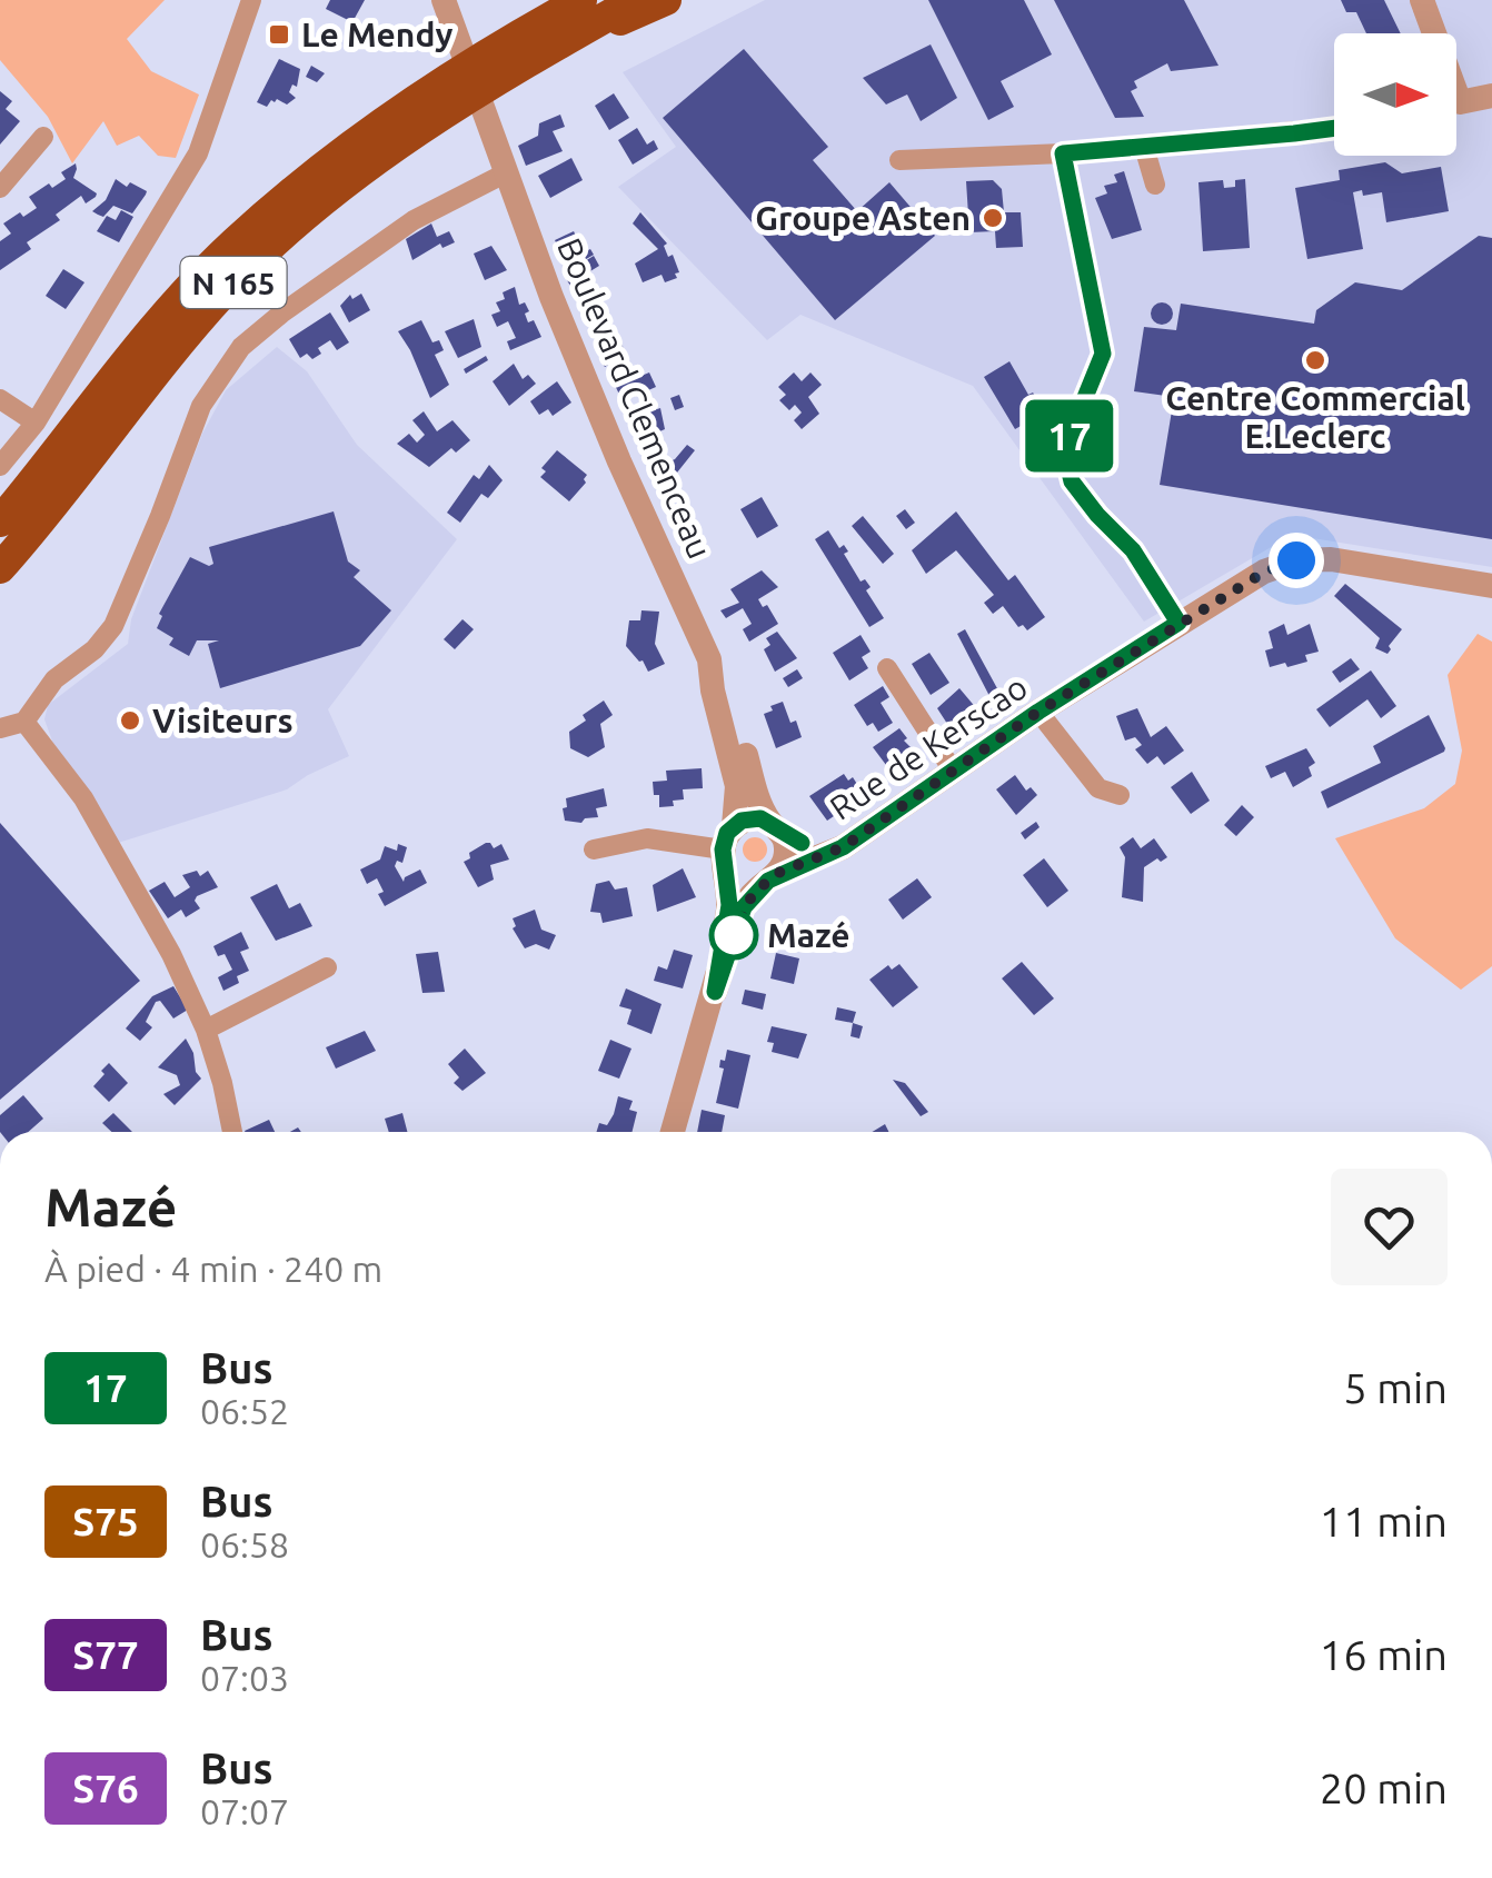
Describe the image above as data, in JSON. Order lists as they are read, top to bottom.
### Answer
{
  "streets": {
    "highway": ["N 165"],
    "street": ["Boulevard Clemenceau", "Rue de Kerscao"]
  },
  "crossings": [
    ["Boulevard Clemenceau", "Rue de Kerscao"]
  ],
  "places": {
    "transit": ["Le Mendy"],
    "other": [
      "Groupe Asten",
      "Centre Commercial E.Leclerc",
      "Visiteurs",
      "Mazé"
    ]
  },
  "lines": ["bus line 17"],
  "north": "right",
  "page": {
    "on_map": "17",
    "heading": ["Mazé", "À pied · 4 min · 240 m"],
    "list": [
      {
        "mark": "17",
        "name": "Bus",
        "note": "06:52",
        "value": "5 min"
      },
      {
        "mark": "S75",
        "name": "Bus",
        "note": "06:58",
        "value": "11 min"
      },
      {
        "mark": "S77",
        "name": "Bus",
        "note": "07:03",
        "value": "16 min"
      },
      {
        "mark": "S76",
        "name": "Bus",
        "note": "07:07",
        "value": "20 min"
      }
    ]
  }
}
